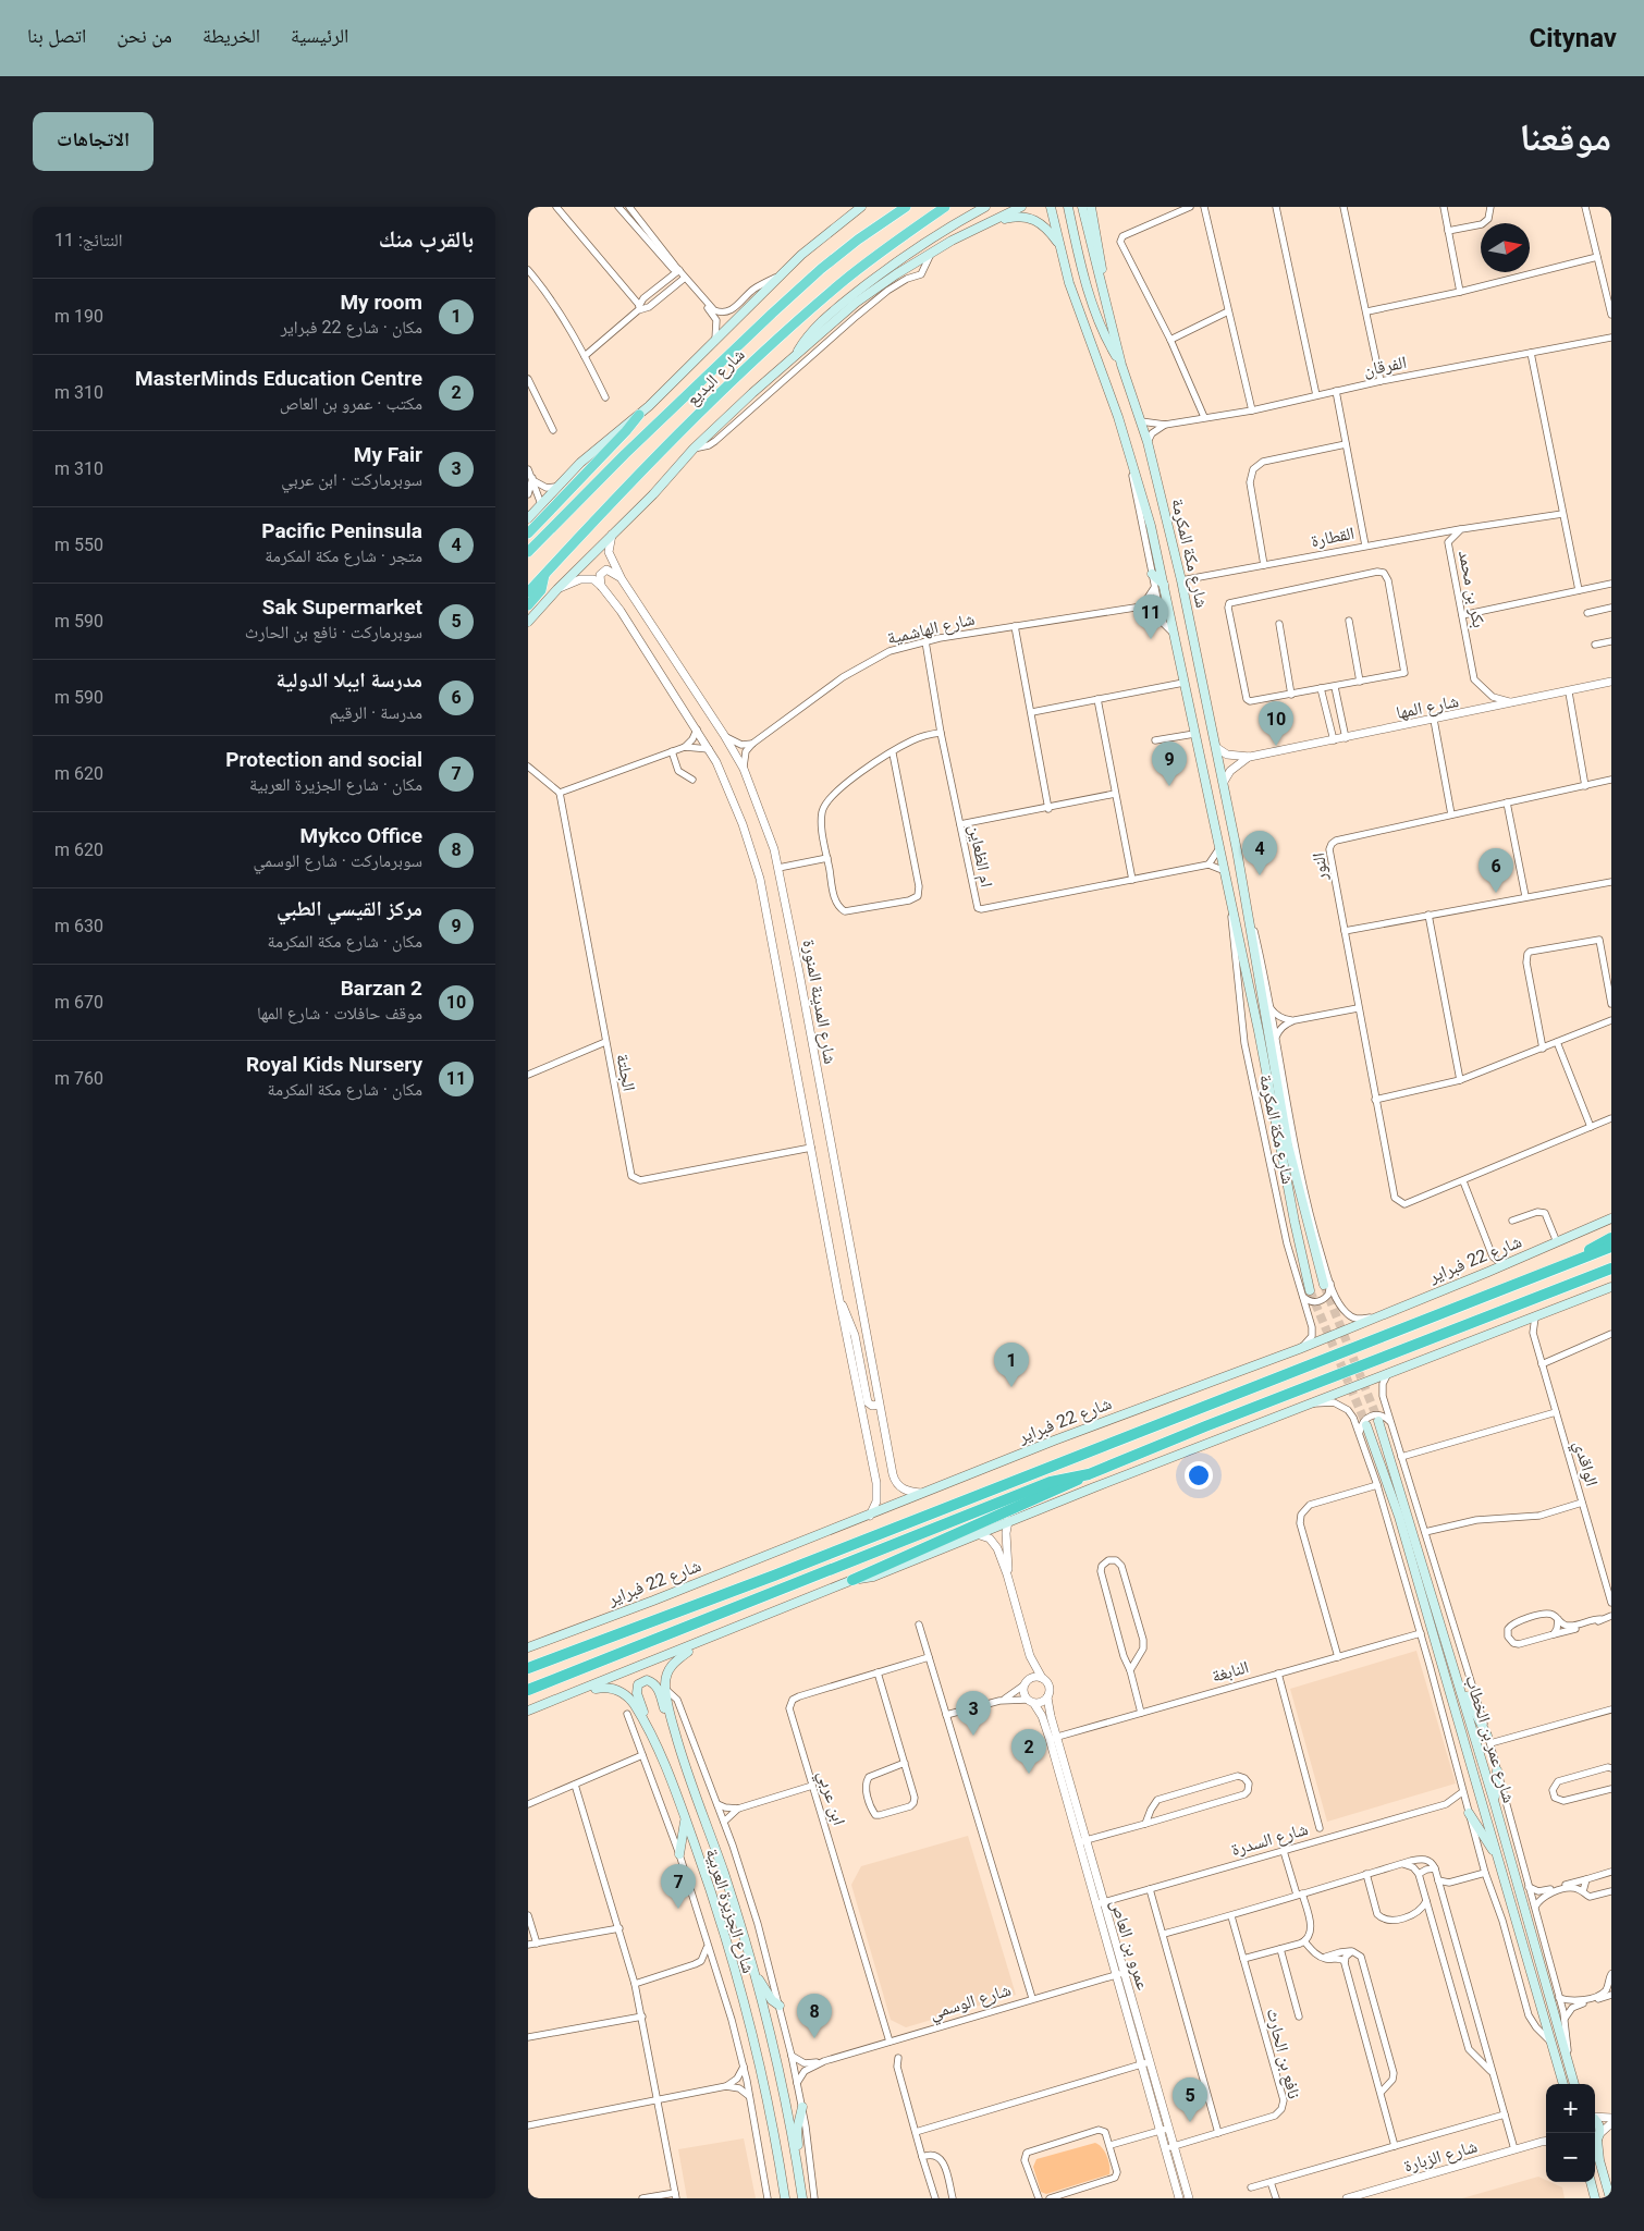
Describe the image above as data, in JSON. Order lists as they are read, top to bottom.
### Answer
{
  "streets": {
    "highway": ["شارع البديع", "شارع 22 فبراير"],
    "main road": ["شارع مكة المكرمة", "شارع عمر بن الخطاب", "شارع الجزيرة العربية"],
    "street": [
      "الفرقان",
      "القطارة",
      "بكر بن محمد",
      "شارع الهاشمية",
      "شارع المها",
      "ام الظعاين",
      "النور",
      "شارع المدينة المنورة",
      "الجلتة",
      "الواقدي",
      "النابغة",
      "ابن عربي",
      "شارع السدرة",
      "عمرو بن العاص",
      "شارع الوسمي",
      "نافع بن الحارث",
      "شارع الزبارة"
    ]
  },
  "crossings": [
    ["الفرقان", "القطارة"],
    ["الفرقان", "شارع مكة المكرمة"],
    ["القطارة", "شارع مكة المكرمة"],
    ["شارع مكة المكرمة", "شارع المها"],
    ["شارع مكة المكرمة", "شارع 22 فبراير"],
    ["بكر بن محمد", "شارع المها"],
    ["شارع الهاشمية", "ام الظعاين"],
    ["شارع المدينة المنورة", "الجلتة"],
    ["شارع المدينة المنورة", "شارع 22 فبراير"],
    ["النابغة", "شارع عمر بن الخطاب"],
    ["النابغة", "عمرو بن العاص"],
    ["شارع عمر بن الخطاب", "شارع السدرة"],
    ["ابن عربي", "شارع الوسمي"],
    ["شارع السدرة", "عمرو بن العاص"],
    ["شارع الجزيرة العربية", "شارع الوسمي"],
    ["عمرو بن العاص", "شارع الوسمي"],
    ["عمرو بن العاص", "نافع بن الحارث"]
  ],
  "north": "right",
  "page": {
    "header": "Citynav",
    "nav": [
      "الرئيسية",
      "الخريطة",
      "من نحن",
      "اتصل بنا"
    ],
    "title": "موقعنا",
    "buttons": "الاتجاهات",
    "heading": ["بالقرب منك", "النتائج: 11"],
    "list": [
      {
        "mark": "1",
        "name": "My room",
        "note": "مكان · شارع 22 فبراير",
        "value": "190 m"
      },
      {
        "mark": "2",
        "name": "MasterMinds Education Centre",
        "note": "مكتب · عمرو بن العاص",
        "value": "310 m"
      },
      {
        "mark": "3",
        "name": "My Fair",
        "note": "سوبرماركت · ابن عربي",
        "value": "310 m"
      },
      {
        "mark": "4",
        "name": "Pacific Peninsula",
        "note": "متجر · شارع مكة المكرمة",
        "value": "550 m"
      },
      {
        "mark": "5",
        "name": "Sak Supermarket",
        "note": "سوبرماركت · نافع بن الحارث",
        "value": "590 m"
      },
      {
        "mark": "6",
        "name": "مدرسة ايبلا الدولية",
        "note": "مدرسة · الرقيم",
        "value": "590 m"
      },
      {
        "mark": "7",
        "name": "Protection and social",
        "note": "مكان · شارع الجزيرة العربية",
        "value": "620 m"
      },
      {
        "mark": "8",
        "name": "Mykco Office",
        "note": "سوبرماركت · شارع الوسمي",
        "value": "620 m"
      },
      {
        "mark": "9",
        "name": "مركز القيسي الطبي",
        "note": "مكان · شارع مكة المكرمة",
        "value": "630 m"
      },
      {
        "mark": "10",
        "name": "Barzan 2",
        "note": "موقف حافلات · شارع المها",
        "value": "670 m"
      },
      {
        "mark": "11",
        "name": "Royal Kids Nursery",
        "note": "مكان · شارع مكة المكرمة",
        "value": "760 m"
      }
    ],
    "pins": [
      "11",
      "10",
      "9",
      "4",
      "6",
      "1",
      "3",
      "2",
      "7",
      "8",
      "5"
    ],
    "map_buttons": ["+", "−"]
  }
}
